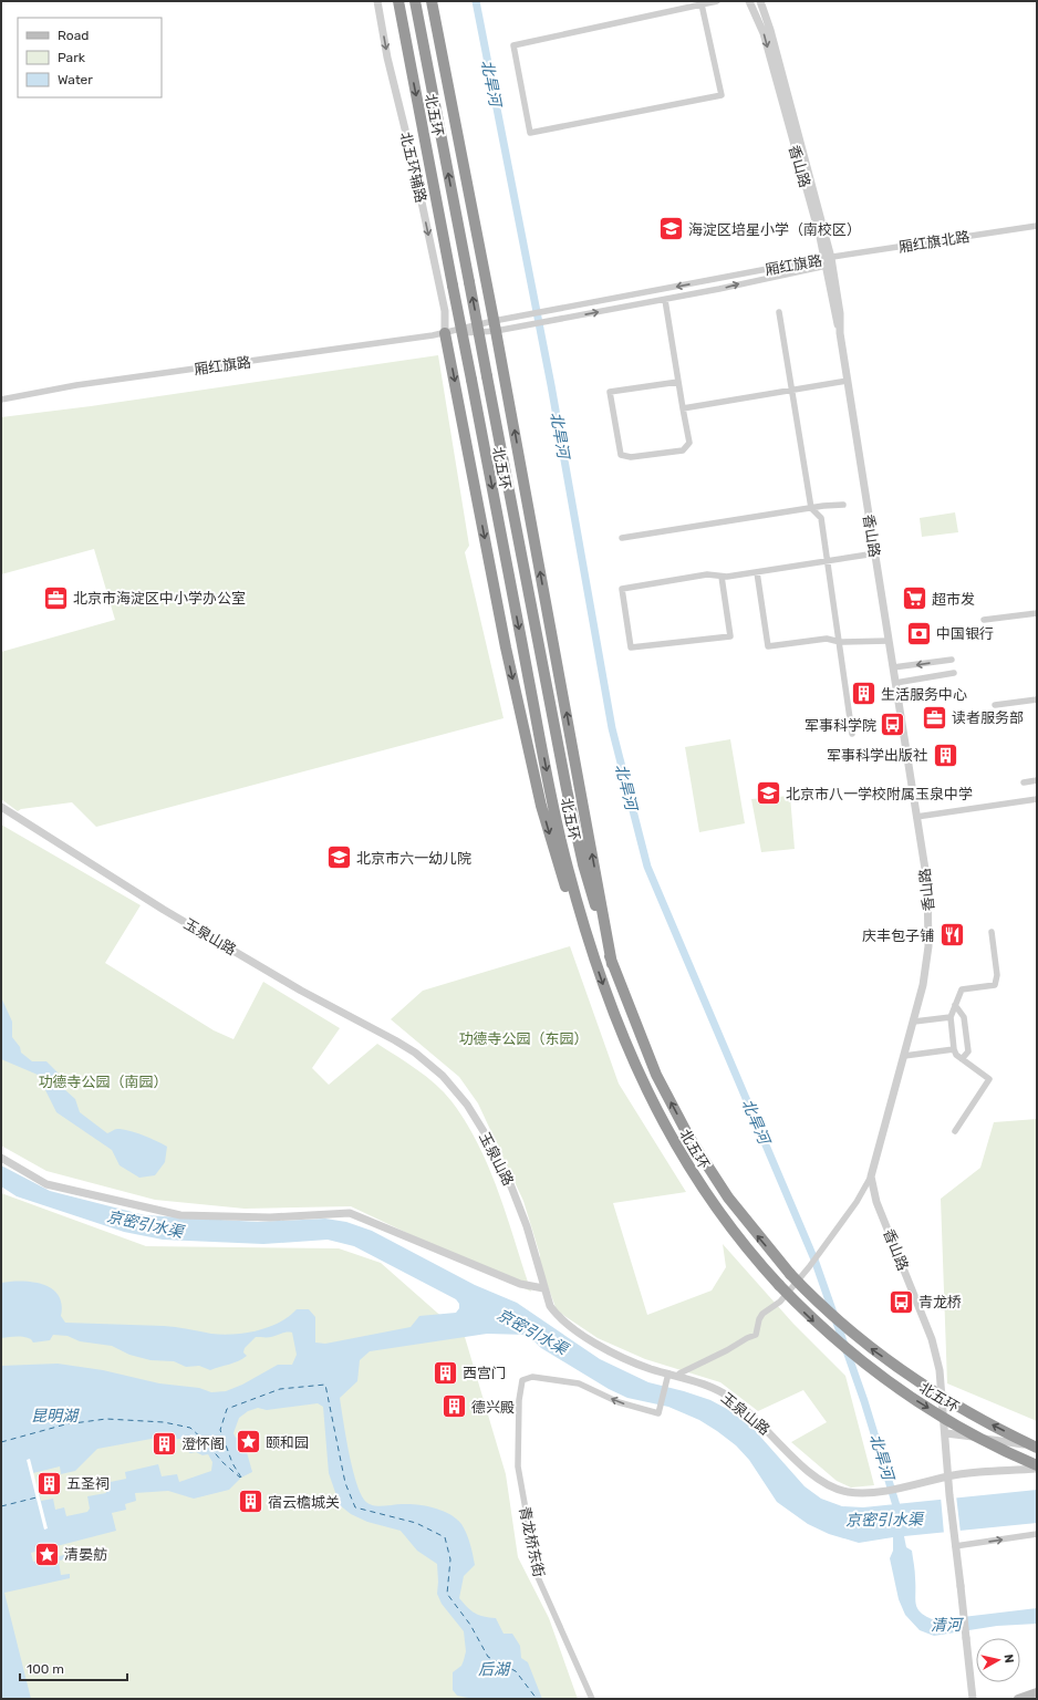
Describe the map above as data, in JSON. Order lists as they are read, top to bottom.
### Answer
{
  "streets": {
    "highway": ["北五环"],
    "street": [
      "香山路",
      "北五环辅路",
      "厢红旗北路",
      "厢红旗路",
      "玉泉山路",
      "青龙桥东街"
    ]
  },
  "crossings": [
    ["香山路", "厢红旗北路"],
    ["香山路", "厢红旗路"],
    ["香山路", "玉泉山路"],
    ["北五环辅路", "厢红旗路"],
    ["厢红旗北路", "厢红旗路"],
    ["玉泉山路", "青龙桥东街"]
  ],
  "one_way": ["北五环辅路"],
  "water": [
    "北旱河",
    "京密引水渠",
    "昆明湖",
    "清河",
    "后湖"
  ],
  "parks": ["功德寺公园（东园）", "功德寺公园（南园）"],
  "places": {
    "school or university": ["海淀区培星小学（南校区）", "北京市八一学校附属玉泉中学", "北京市六一幼儿院"],
    "office": ["北京市海淀区中小学办公室", "读者服务部"],
    "supermarket": ["超市发"],
    "bank": ["中国银行"],
    "building": [
      "生活服务中心",
      "军事科学出版社",
      "西宫门",
      "德兴殿",
      "澄怀阁",
      "五圣祠",
      "宿云檐城关"
    ],
    "bus stop": ["军事科学院", "青龙桥"],
    "restaurant": ["庆丰包子铺"],
    "place": ["颐和园", "清晏舫"]
  },
  "legend": ["Road", "Park", "Water"],
  "scale_bar": "100 m",
  "north": "right"
}
